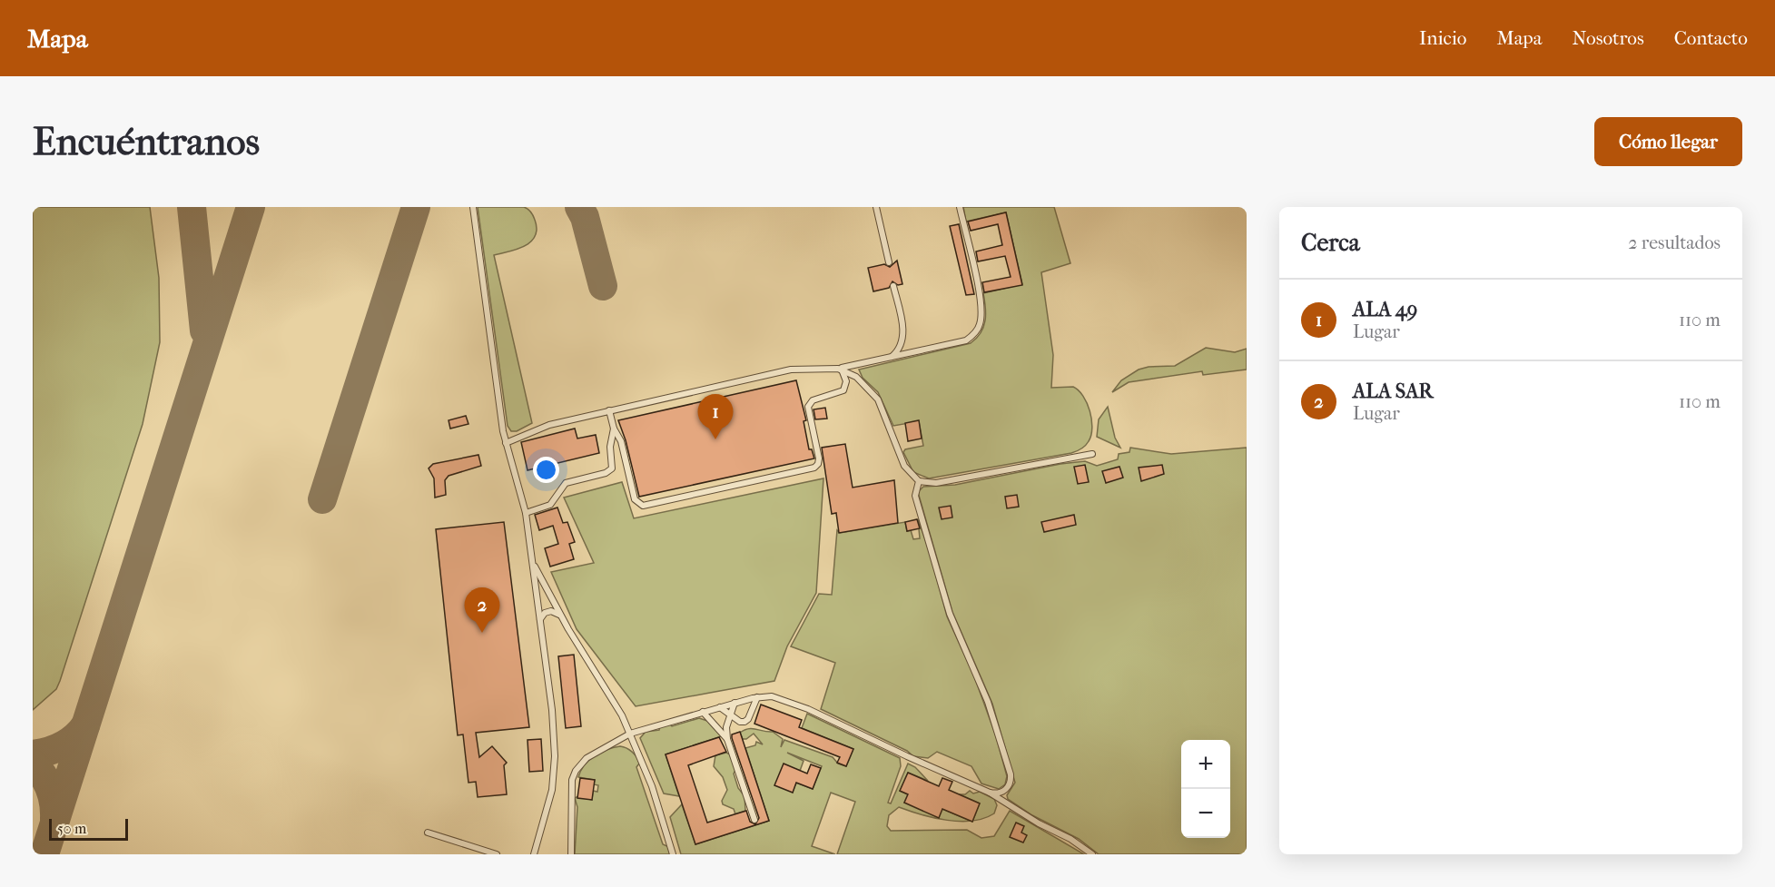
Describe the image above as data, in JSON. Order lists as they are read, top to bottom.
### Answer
{
  "scale_bar": "50 m",
  "page": {
    "header": "Mapa",
    "nav": [
      "Inicio",
      "Mapa",
      "Nosotros",
      "Contacto"
    ],
    "buttons": "Cómo llegar",
    "title": "Encuéntranos",
    "heading": ["Cerca", "2 resultados"],
    "list": [
      {
        "mark": "1",
        "name": "ALA 49",
        "note": "Lugar",
        "value": "110 m"
      },
      {
        "mark": "2",
        "name": "ALA SAR",
        "note": "Lugar",
        "value": "110 m"
      }
    ],
    "pins": ["1", "2"],
    "map_buttons": ["+", "−"],
    "scale": "50 m"
  }
}
